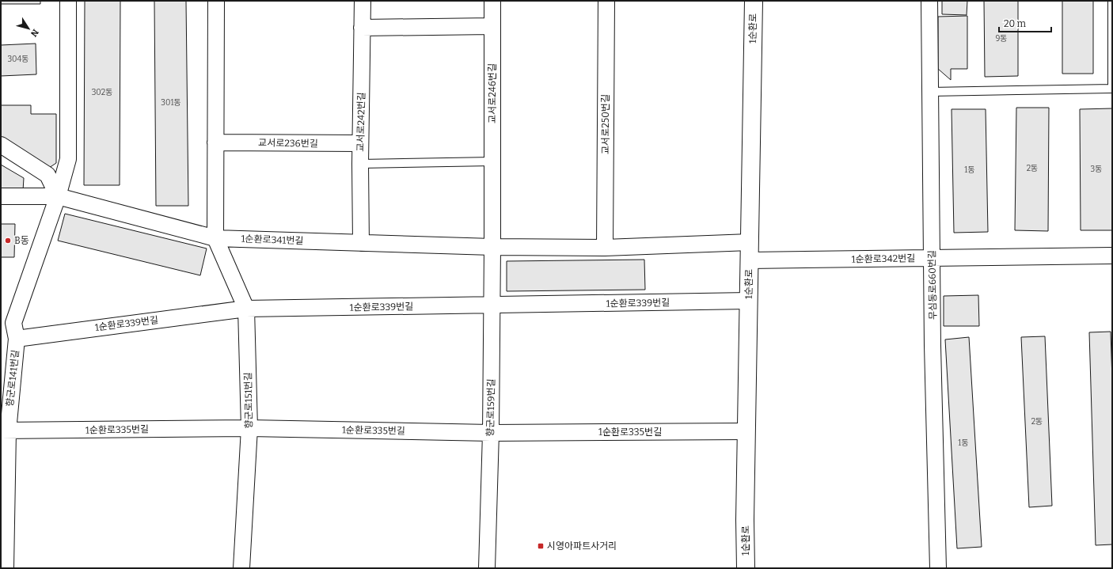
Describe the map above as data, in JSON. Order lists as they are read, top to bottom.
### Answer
{
  "streets": {
    "main road": ["1순환로"],
    "street": [
      "교서로246번길",
      "교서로242번길",
      "교서로250번길",
      "교서로236번길",
      "1순환로341번길",
      "1순환로342번길",
      "무심동로660번길",
      "1순환로339번길",
      "향군로141번길",
      "향군로151번길",
      "향군로159번길",
      "1순환로335번길"
    ]
  },
  "crossings": [
    ["1순환로", "1순환로341번길"],
    ["1순환로", "1순환로342번길"],
    ["1순환로", "1순환로339번길"],
    ["1순환로", "1순환로335번길"],
    ["교서로246번길", "1순환로341번길"],
    ["교서로246번길", "향군로159번길"],
    ["교서로242번길", "교서로236번길"],
    ["교서로242번길", "1순환로341번길"],
    ["교서로250번길", "1순환로341번길"],
    ["1순환로341번길", "향군로141번길"],
    ["1순환로341번길", "향군로151번길"],
    ["1순환로341번길", "향군로159번길"],
    ["1순환로342번길", "무심동로660번길"],
    ["1순환로339번길", "향군로141번길"],
    ["1순환로339번길", "향군로151번길"],
    ["1순환로339번길", "향군로159번길"],
    ["향군로141번길", "1순환로335번길"],
    ["향군로151번길", "1순환로335번길"],
    ["향군로159번길", "1순환로335번길"]
  ],
  "places": {
    "other": ["B동"],
    "transit": ["시영아파트사거리"]
  },
  "house_numbers": [
    "9동",
    "304동",
    "302동",
    "301동",
    "2동",
    "3동",
    "1동",
    "2동",
    "1동"
  ],
  "scale_bar": "20 m",
  "north": "bottom right"
}
